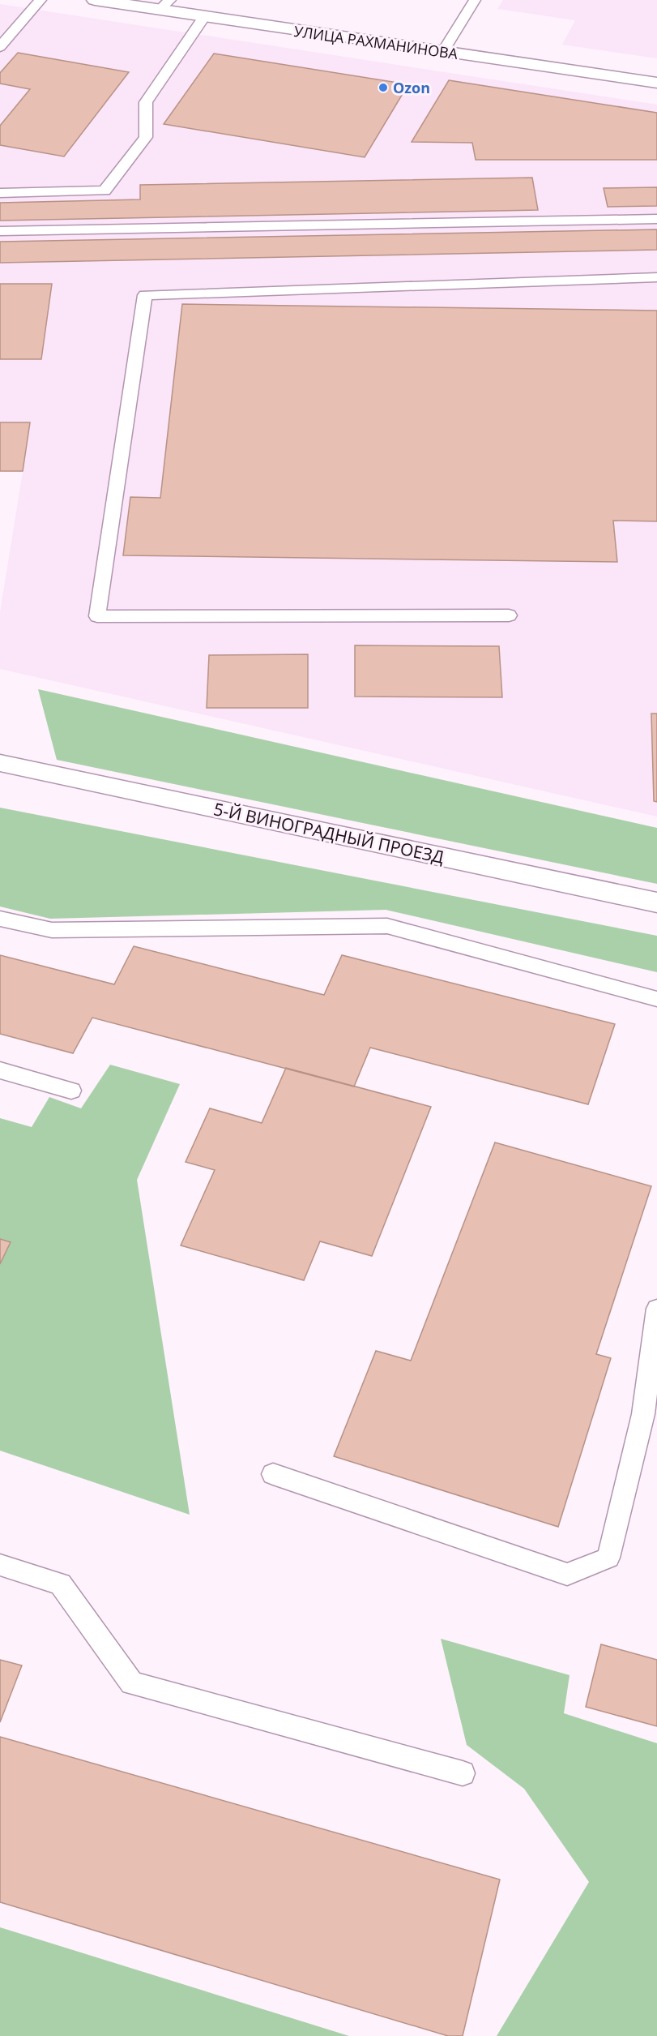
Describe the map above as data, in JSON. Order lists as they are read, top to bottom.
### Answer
{
  "streets": {
    "street": ["УЛИЦА РАХМАНИНОВА", "5-Й ВИНОГРАДНЫЙ ПРОЕЗД"]
  },
  "places": ["Ozon"]
}
